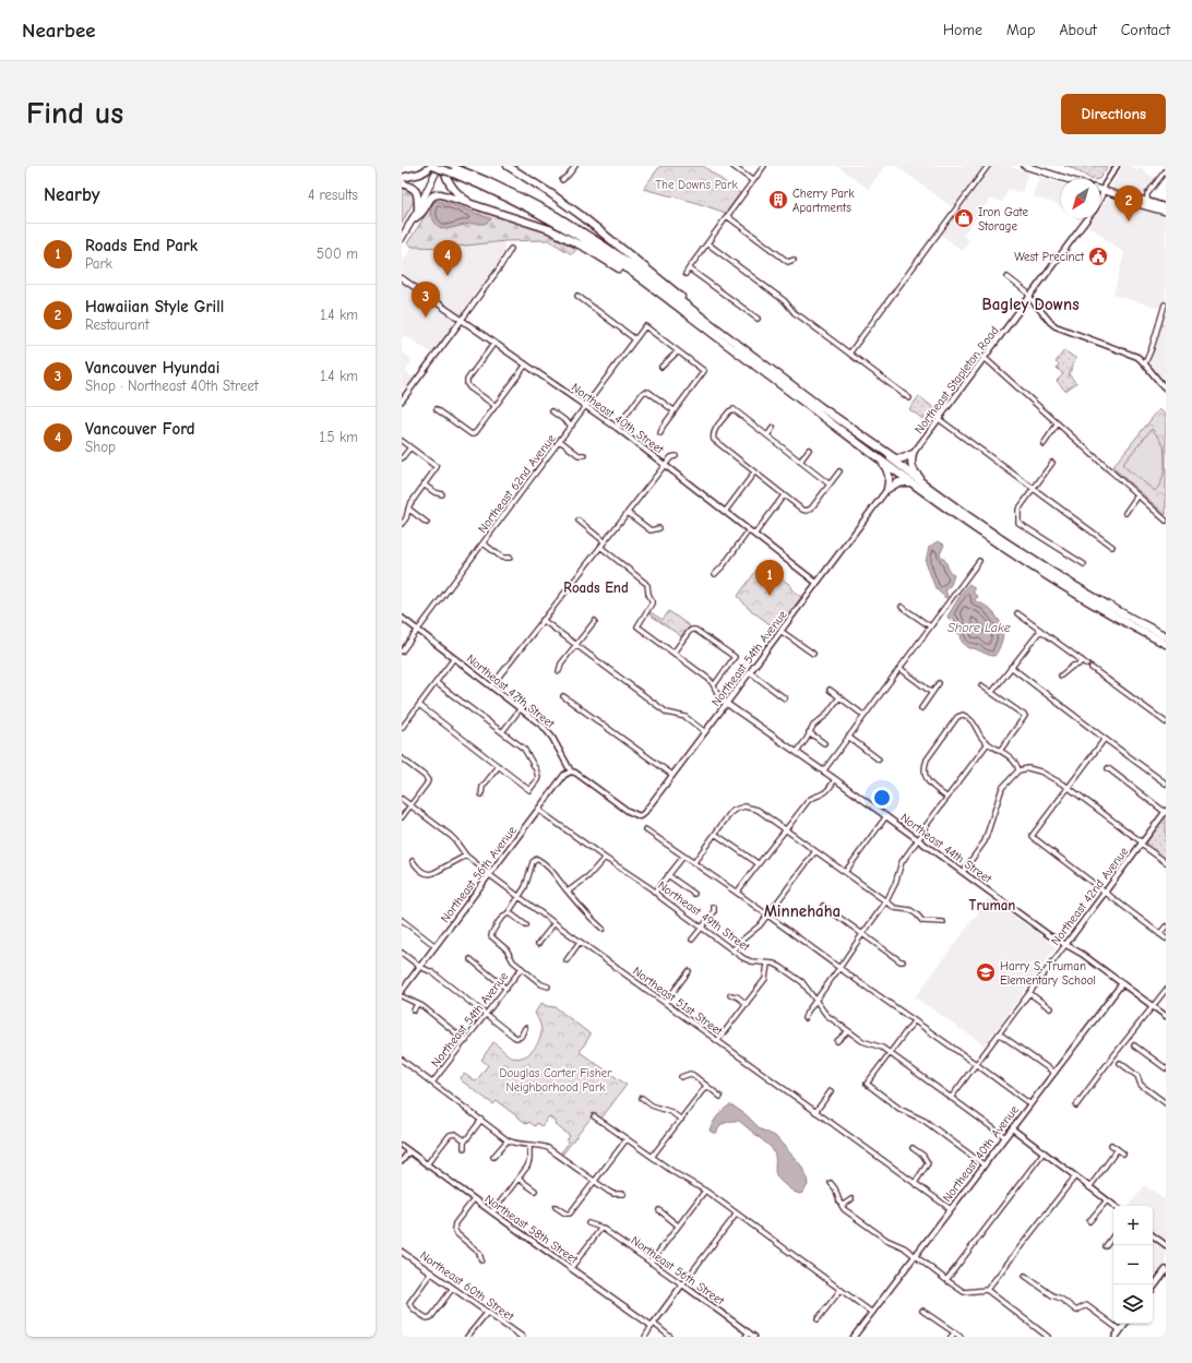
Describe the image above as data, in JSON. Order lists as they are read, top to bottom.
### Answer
{
  "streets": {
    "street": [
      "Northeast Stapleton Road",
      "Northeast 40th Street",
      "Northeast 62nd Avenue",
      "Northeast 54th Avenue",
      "Northeast 47th Street",
      "Northeast 44th Street",
      "Northeast 56th Avenue",
      "Northeast 42nd Avenue",
      "Northeast 49th Street",
      "Northeast 51st Street",
      "Northeast 40th Avenue",
      "Northeast 58th Street",
      "Northeast 56th Street",
      "Northeast 60th Street"
    ]
  },
  "crossings": [
    ["Northeast 40th Street", "Northeast 62nd Avenue"],
    ["Northeast 40th Street", "Northeast 54th Avenue"],
    ["Northeast 62nd Avenue", "Northeast 47th Street"],
    ["Northeast 54th Avenue", "Northeast 47th Street"],
    ["Northeast 54th Avenue", "Northeast 44th Street"],
    ["Northeast 47th Street", "Northeast 56th Avenue"],
    ["Northeast 44th Street", "Northeast 42nd Avenue"],
    ["Northeast 44th Street", "Northeast 40th Avenue"],
    ["Northeast 56th Avenue", "Northeast 49th Street"],
    ["Northeast 56th Avenue", "Northeast 51st Street"],
    ["Northeast 42nd Avenue", "Northeast 49th Street"],
    ["Northeast 49th Street", "Northeast 40th Avenue"],
    ["Northeast 51st Street", "Northeast 40th Avenue"]
  ],
  "districts": [
    "Bagley Downs",
    "Roads End",
    "Truman",
    "Minnehaha"
  ],
  "water": ["Shore Lake"],
  "parks": ["The Downs Park", "Douglas Carter Fisher Neighborhood Park"],
  "places": {
    "building": ["Cherry Park Apartments"],
    "shop": ["Iron Gate Storage"],
    "public building": ["West Precinct"],
    "school or university": ["Harry S. Truman Elementary School"]
  },
  "north": "bottom left",
  "page": {
    "header": "Nearbee",
    "nav": [
      "Home",
      "Map",
      "About",
      "Contact"
    ],
    "buttons": "Directions",
    "title": "Find us",
    "heading": ["Nearby", "4 results"],
    "pins": [
      "2",
      "4",
      "3",
      "1"
    ],
    "list": [
      {
        "mark": "1",
        "name": "Roads End Park",
        "note": "Park",
        "value": "500 m"
      },
      {
        "mark": "2",
        "name": "Hawaiian Style Grill",
        "note": "Restaurant",
        "value": "1.4 km"
      },
      {
        "mark": "3",
        "name": "Vancouver Hyundai",
        "note": "Shop · Northeast 40th Street",
        "value": "1.4 km"
      },
      {
        "mark": "4",
        "name": "Vancouver Ford",
        "note": "Shop",
        "value": "1.5 km"
      }
    ],
    "map_buttons": ["+", "−"]
  }
}
